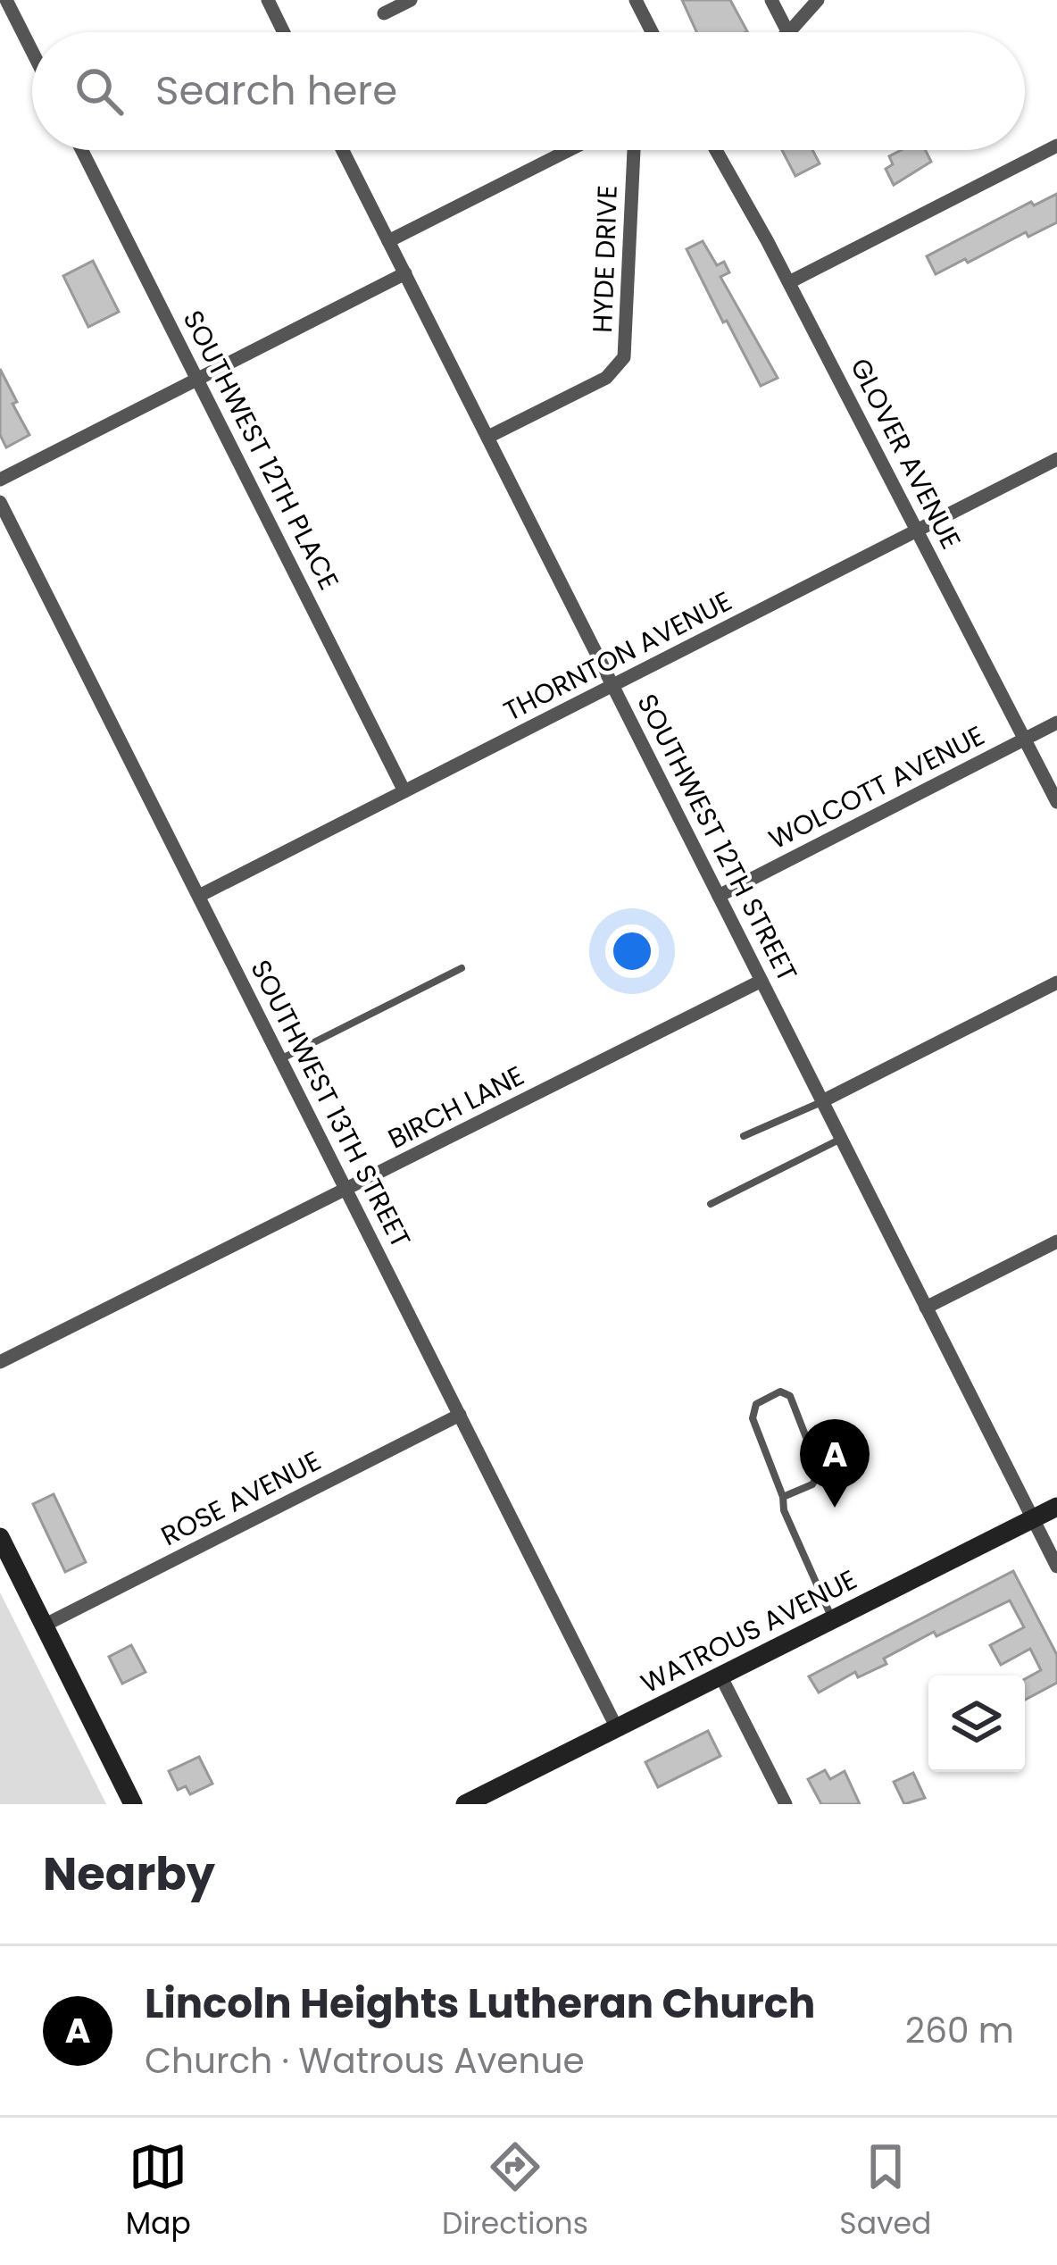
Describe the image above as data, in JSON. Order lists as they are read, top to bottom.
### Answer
{
  "streets": {
    "street": [
      "HYDE DRIVE",
      "SOUTHWEST 12TH PLACE",
      "GLOVER AVENUE",
      "THORNTON AVENUE",
      "WOLCOTT AVENUE",
      "SOUTHWEST 12TH STREET",
      "SOUTHWEST 13TH STREET",
      "BIRCH LANE",
      "ROSE AVENUE",
      "WATROUS AVENUE"
    ]
  },
  "crossings": [
    ["HYDE DRIVE", "SOUTHWEST 12TH STREET"],
    ["SOUTHWEST 12TH PLACE", "THORNTON AVENUE"],
    ["GLOVER AVENUE", "THORNTON AVENUE"],
    ["GLOVER AVENUE", "WOLCOTT AVENUE"],
    ["THORNTON AVENUE", "SOUTHWEST 12TH STREET"],
    ["THORNTON AVENUE", "SOUTHWEST 13TH STREET"],
    ["WOLCOTT AVENUE", "SOUTHWEST 12TH STREET"],
    ["SOUTHWEST 12TH STREET", "BIRCH LANE"],
    ["SOUTHWEST 12TH STREET", "WATROUS AVENUE"],
    ["SOUTHWEST 13TH STREET", "BIRCH LANE"],
    ["SOUTHWEST 13TH STREET", "ROSE AVENUE"],
    ["SOUTHWEST 13TH STREET", "WATROUS AVENUE"]
  ],
  "page": {
    "search": "Search here",
    "pins": "A",
    "heading": "Nearby",
    "list": [
      {
        "mark": "A",
        "name": "Lincoln Heights Lutheran Church",
        "note": "Church · Watrous Avenue",
        "value": "260 m"
      }
    ],
    "nav": ["Map", "Directions", "Saved"]
  }
}
